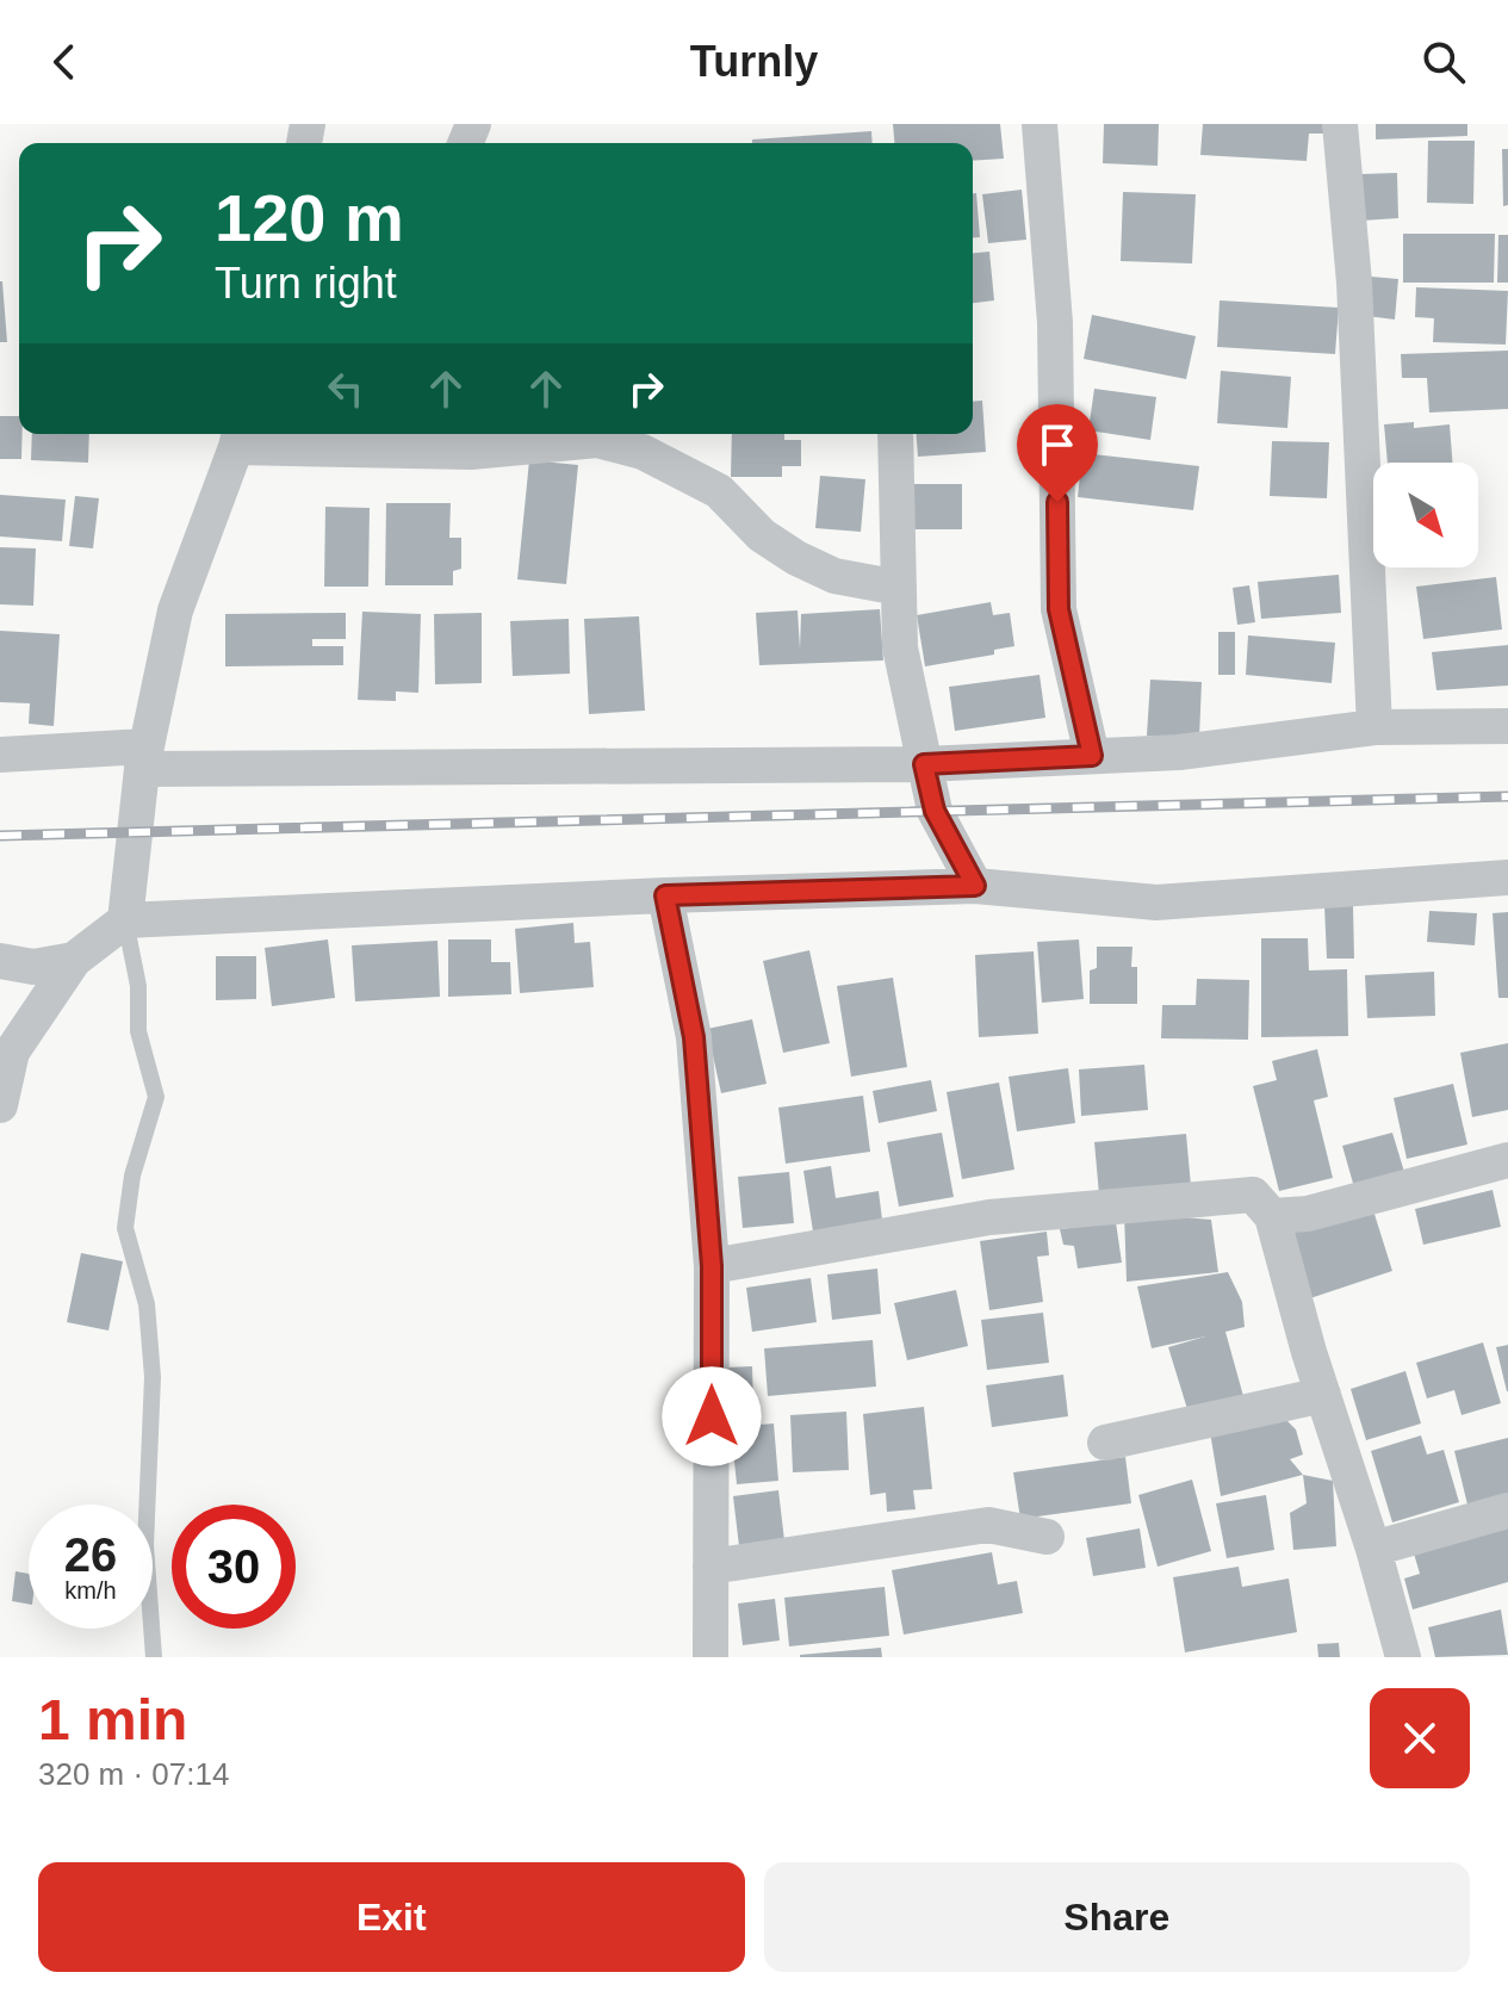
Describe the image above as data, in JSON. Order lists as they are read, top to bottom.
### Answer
{
  "north": "bottom right",
  "page": {
    "header": "Turnly",
    "turn": ["120 m", "Turn right"],
    "speed": "26 km/h",
    "limit": "30",
    "heading": ["1 min", "320 m · 07:14"],
    "buttons": ["Exit", "Share"]
  }
}
